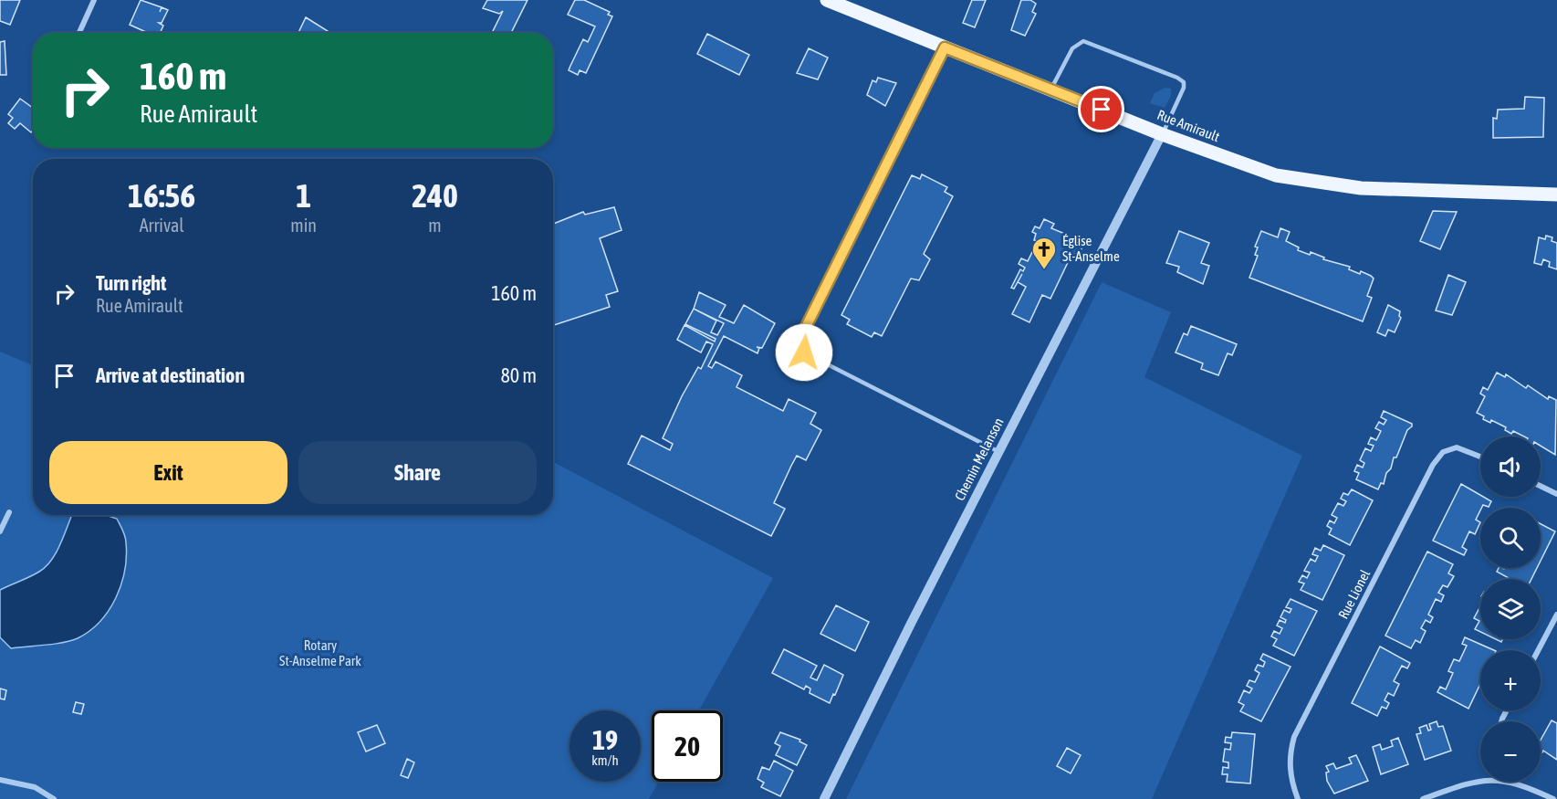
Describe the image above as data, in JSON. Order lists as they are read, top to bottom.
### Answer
{
  "streets": {
    "main road": ["Rue Amirault"],
    "street": ["Chemin Melanson", "Rue Lionel"]
  },
  "crossings": [
    ["Rue Amirault", "Chemin Melanson"]
  ],
  "parks": ["Rotary St-Anselme Park"],
  "places": {
    "church": ["Église St-Anselme"]
  },
  "page": {
    "turn": ["160 m", "Rue Amirault"],
    "eta": [
      "16:56",
      "Arrival",
      "1",
      "min",
      "240",
      "m"
    ],
    "list": [
      {
        "name": "Turn right",
        "note": "Rue Amirault",
        "value": "160 m"
      },
      {
        "name": "Arrive at destination",
        "value": "80 m"
      }
    ],
    "buttons": ["Exit", "Share"],
    "map_buttons": ["+", "−"],
    "speed": "19 km/h",
    "limit": "20"
  }
}
